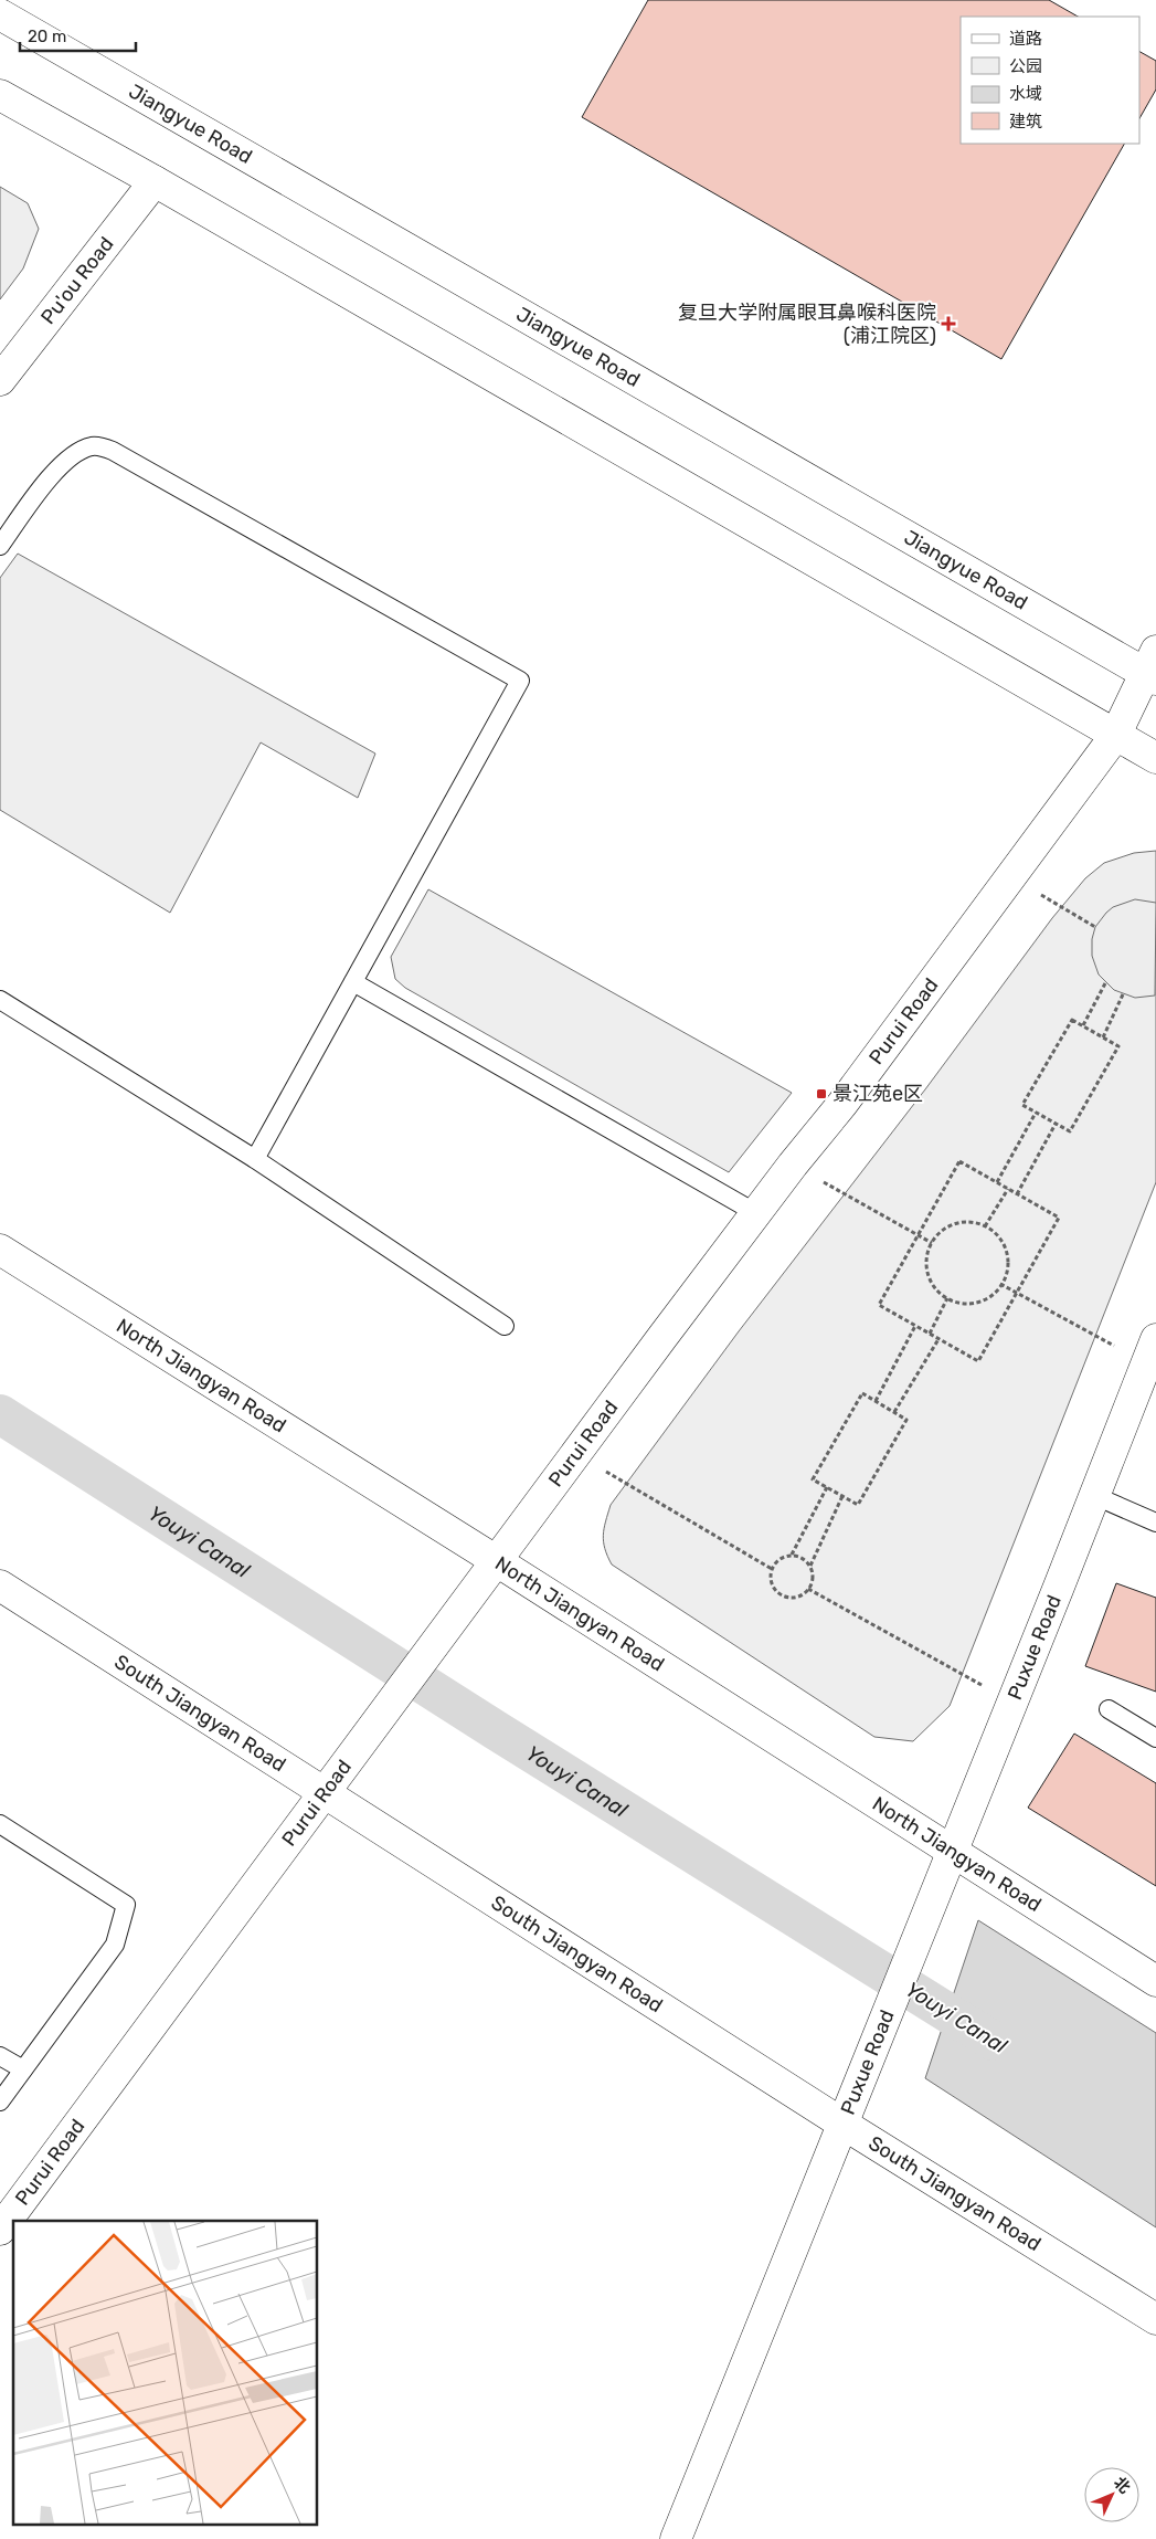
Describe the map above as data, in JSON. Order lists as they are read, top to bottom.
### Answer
{
  "streets": {
    "street": [
      "Jiangyue Road",
      "Pu'ou Road",
      "Purui Road",
      "North Jiangyan Road",
      "Puxue Road",
      "South Jiangyan Road"
    ]
  },
  "crossings": [
    ["Jiangyue Road", "Purui Road"],
    ["Purui Road", "North Jiangyan Road"],
    ["Purui Road", "South Jiangyan Road"],
    ["North Jiangyan Road", "Puxue Road"],
    ["Puxue Road", "South Jiangyan Road"]
  ],
  "water": ["Youyi Canal"],
  "places": {
    "health": ["复旦大学附属眼耳鼻喉科医院 (浦江院区)"],
    "transit": ["景江苑e区"]
  },
  "legend": [
    "道路",
    "公园",
    "水域",
    "建筑"
  ],
  "scale_bar": "20 m",
  "north": "top right"
}
